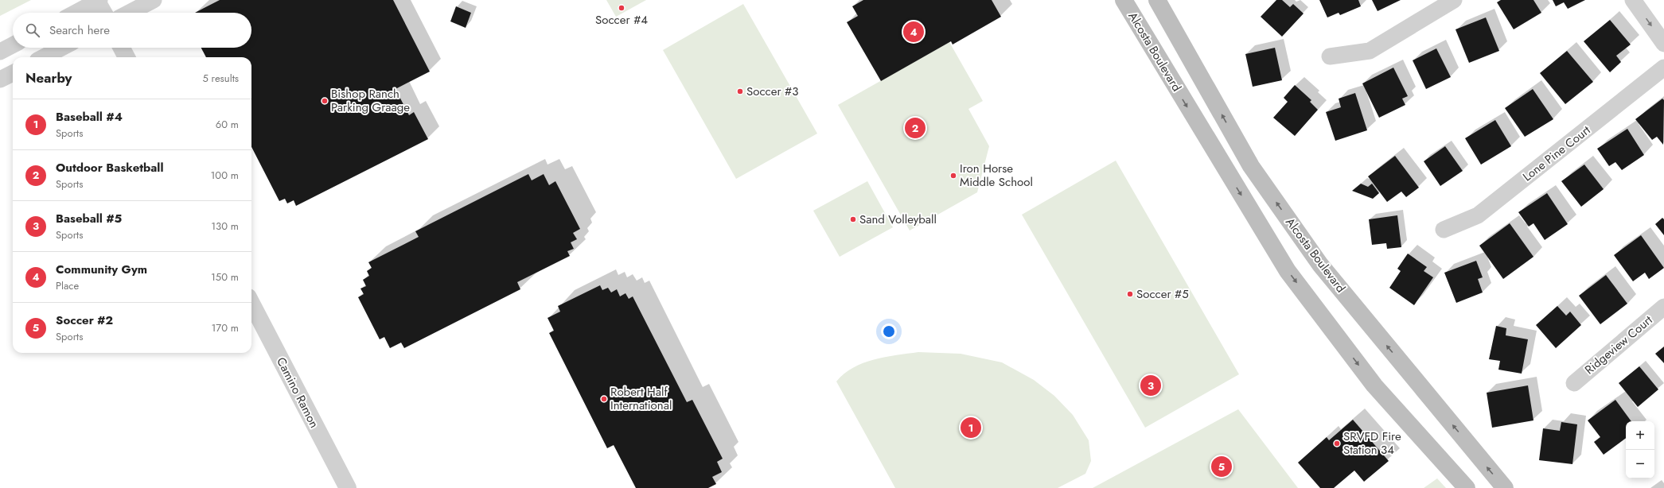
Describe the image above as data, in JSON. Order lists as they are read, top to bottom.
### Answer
{
  "streets": {
    "main road": ["Alcosta Boulevard"],
    "street": ["Lone Pine Court", "Ridgeview Court", "Camino Ramon"]
  },
  "places": [
    "Soccer #4",
    "Soccer #3",
    "Bishop Ranch Parking Graage",
    "Iron Horse Middle School",
    "Sand Volleyball",
    "Soccer #5",
    "Robert Half International",
    "SRVFD Fire Station 34"
  ],
  "page": {
    "search": "Search here",
    "pins": [
      "4",
      "2",
      "3",
      "1",
      "5"
    ],
    "heading": ["Nearby", "5 results"],
    "list": [
      {
        "mark": "1",
        "name": "Baseball #4",
        "note": "Sports",
        "value": "60 m"
      },
      {
        "mark": "2",
        "name": "Outdoor Basketball",
        "note": "Sports",
        "value": "100 m"
      },
      {
        "mark": "3",
        "name": "Baseball #5",
        "note": "Sports",
        "value": "130 m"
      },
      {
        "mark": "4",
        "name": "Community Gym",
        "note": "Place",
        "value": "150 m"
      },
      {
        "mark": "5",
        "name": "Soccer #2",
        "note": "Sports",
        "value": "170 m"
      }
    ],
    "map_buttons": ["+", "−"]
  }
}
